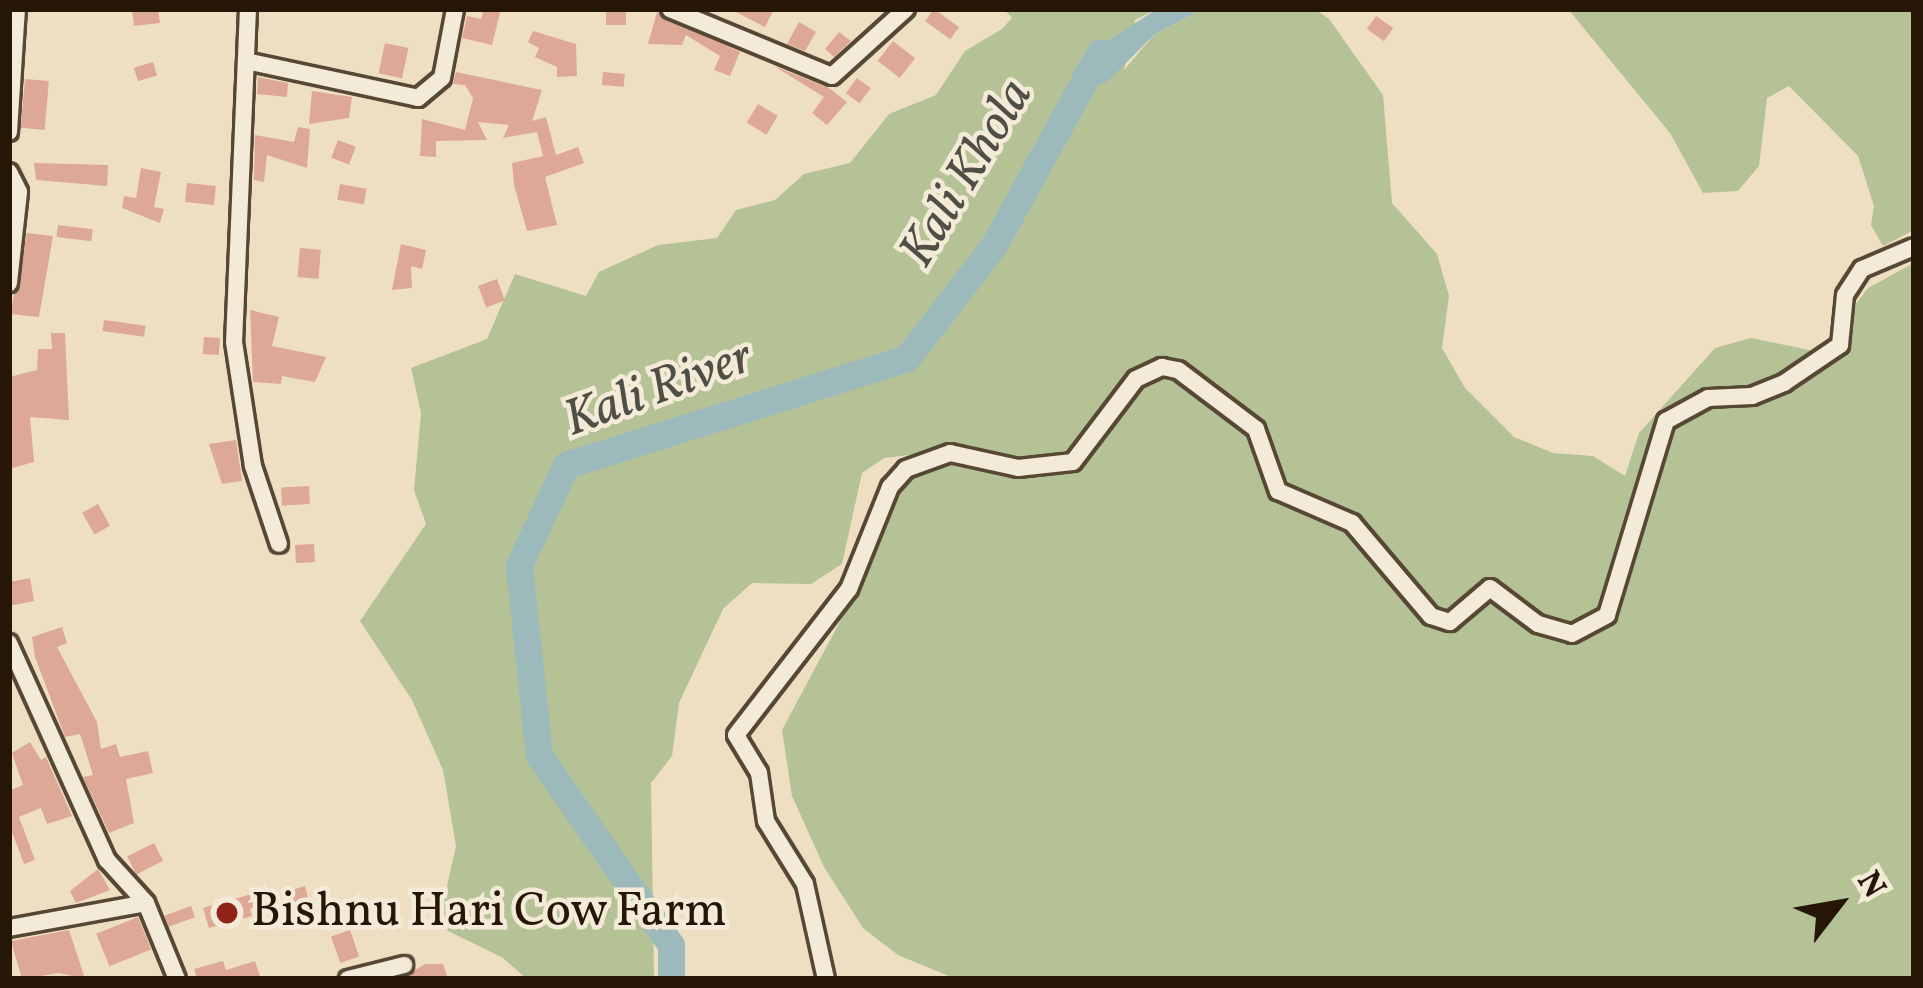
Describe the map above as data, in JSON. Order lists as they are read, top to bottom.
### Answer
{
  "water": ["Kali Khola", "Kali River"],
  "places": ["Bishnu Hari Cow Farm"],
  "north": "top right"
}
